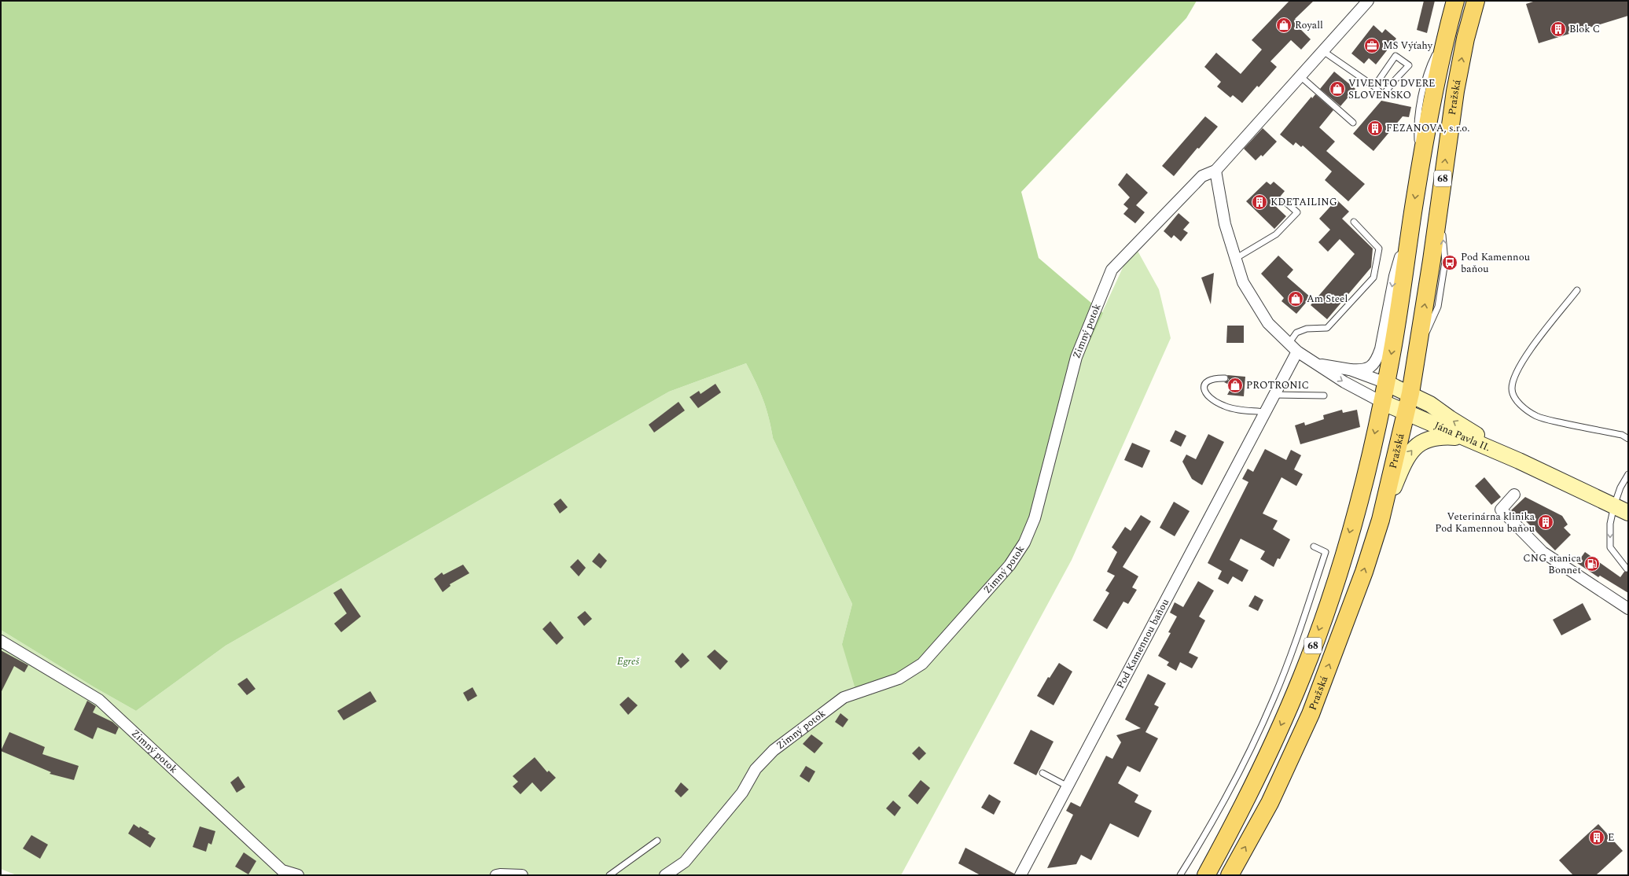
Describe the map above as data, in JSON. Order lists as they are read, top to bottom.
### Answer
{
  "streets": {
    "main road": ["Pražská", "68"],
    "street": ["Zimný potok", "Jána Pavla II.", "Pod Kamennou baňou"]
  },
  "crossings": [
    ["Pražská", "Jána Pavla II."]
  ],
  "parks": ["Egreš"],
  "places": {
    "shop": [
      "Royall",
      "VIVENTO DVERE SLOVENSKO",
      "Am Steel",
      "PROTRONIC"
    ],
    "building": [
      "Blok C",
      "FEZANOVA, s.r.o.",
      "KDETAILING",
      "Veterinárna klinika Pod Kamennou baňou",
      "E"
    ],
    "office": ["MS Výťahy"],
    "bus stop": ["Pod Kamennou baňou"],
    "fuel station": ["CNG stanica Bonnet"]
  }
}
